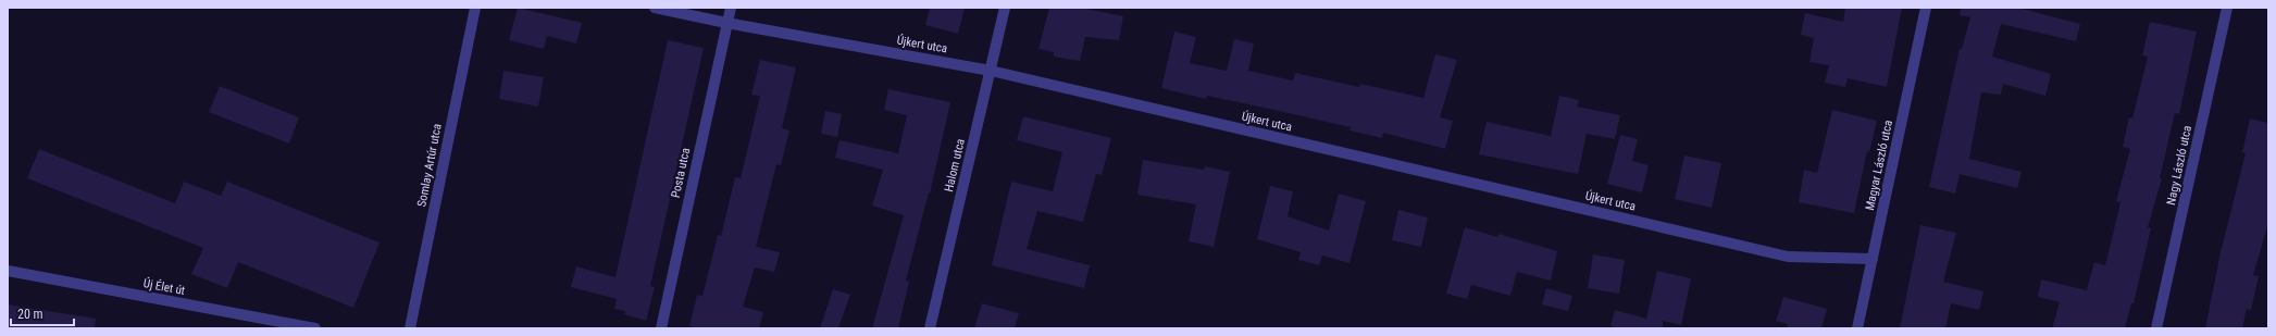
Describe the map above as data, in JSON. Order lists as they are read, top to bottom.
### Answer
{
  "streets": {
    "street": [
      "Újkert utca",
      "Somlay Artúr utca",
      "Halom utca",
      "Magyar László utca",
      "Nagy László utca",
      "Posta utca",
      "Új Élet út"
    ]
  },
  "crossings": [
    ["Újkert utca", "Halom utca"],
    ["Újkert utca", "Magyar László utca"],
    ["Újkert utca", "Posta utca"]
  ],
  "scale_bar": "20 m"
}
